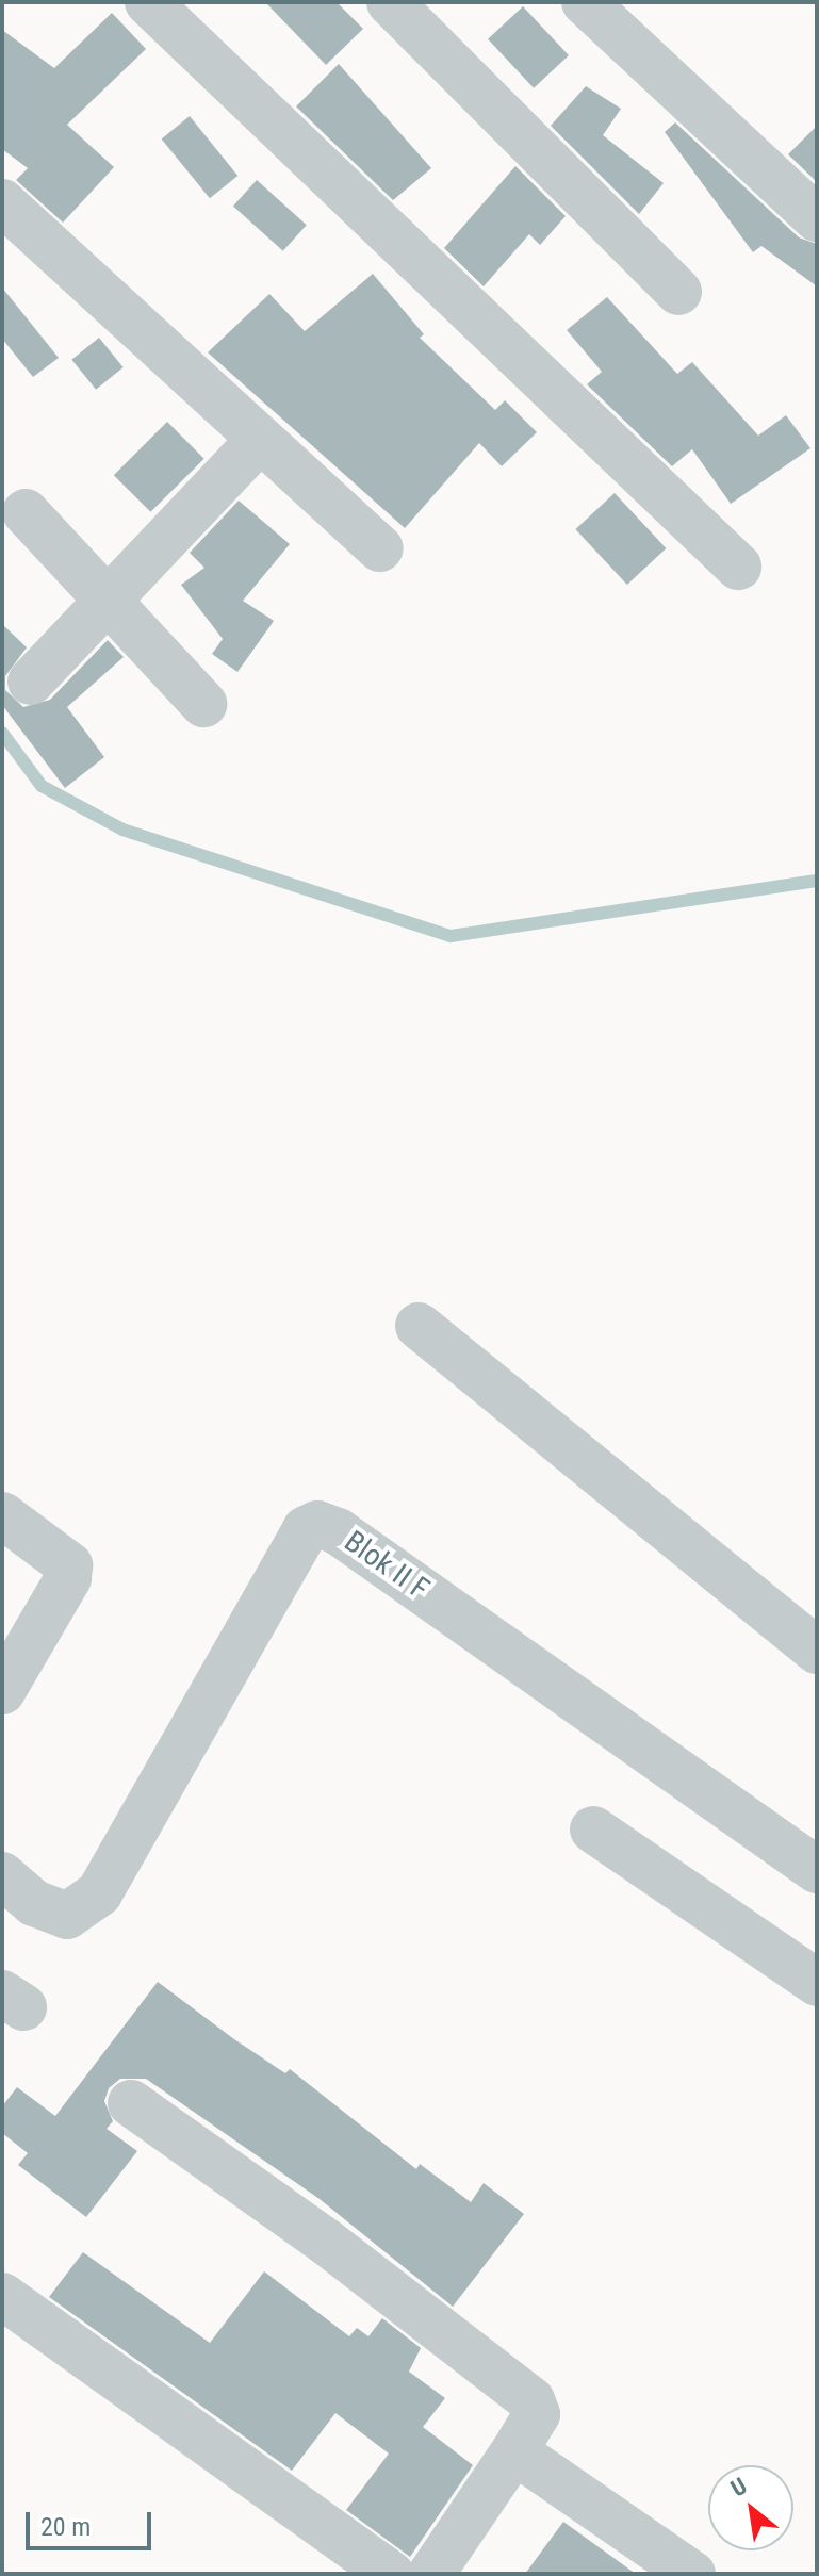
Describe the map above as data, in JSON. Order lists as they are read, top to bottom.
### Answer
{
  "streets": {
    "street": ["Blok II F"]
  },
  "scale_bar": "20 m",
  "north": "top left"
}
